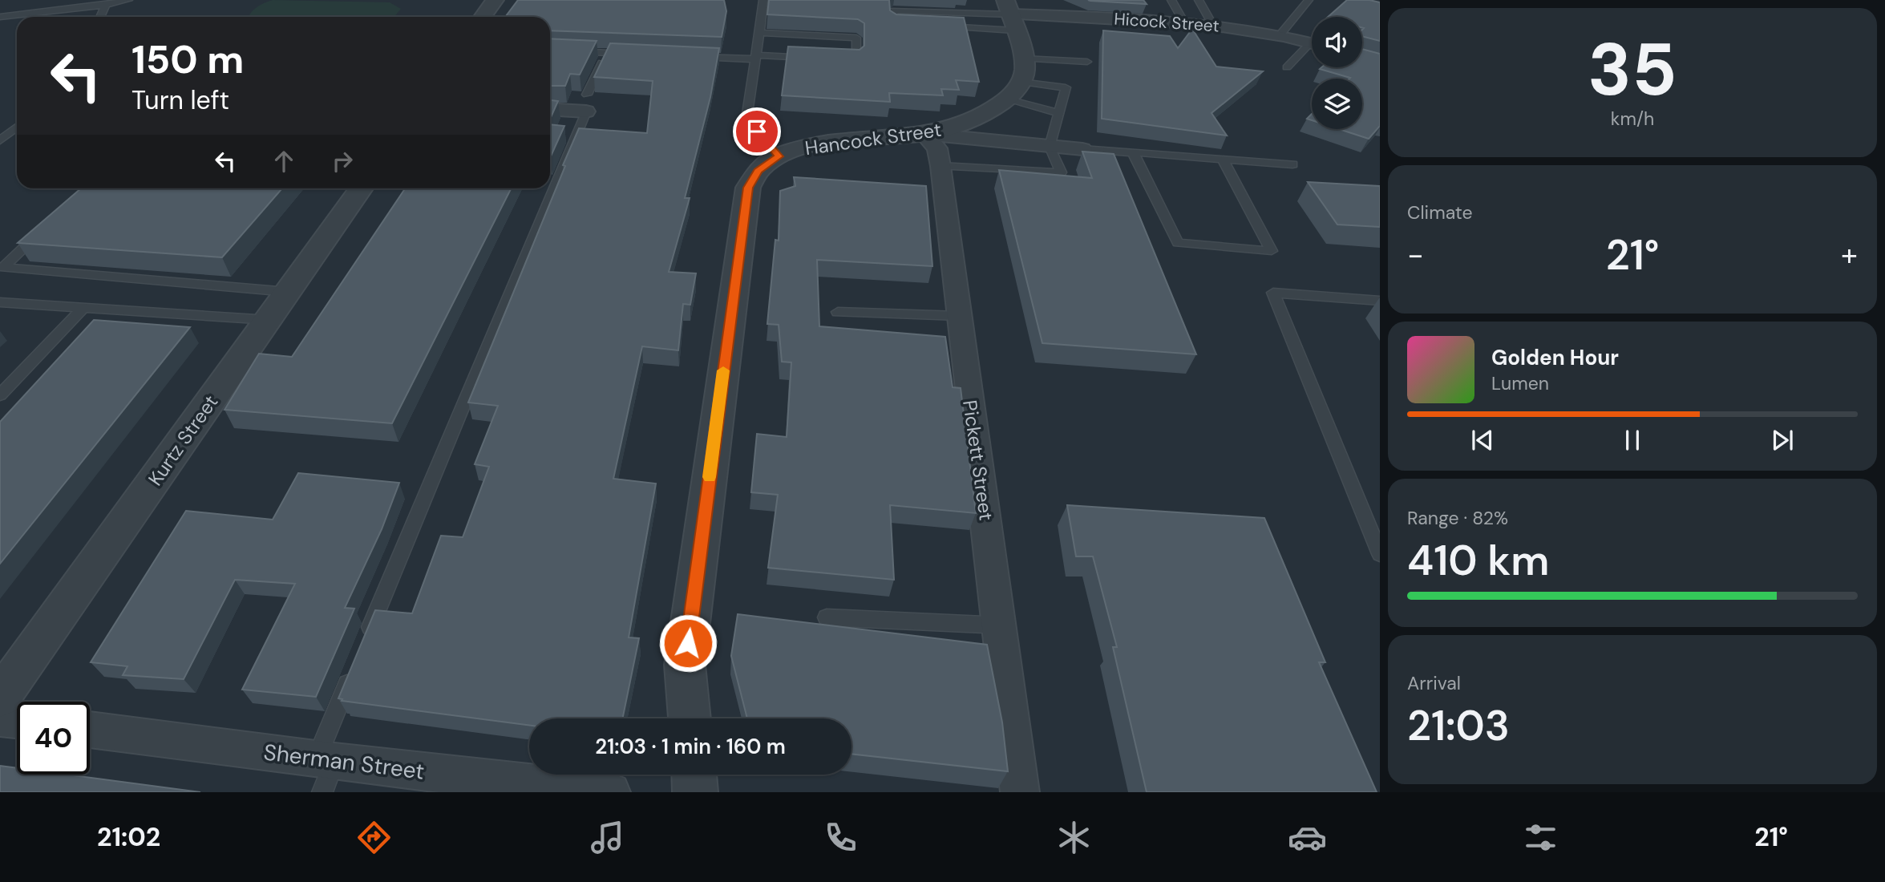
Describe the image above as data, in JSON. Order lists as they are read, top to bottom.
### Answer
{
  "streets": {
    "street": [
      "Hicock Street",
      "Hancock Street",
      "Kurtz Street",
      "Pickett Street",
      "Sherman Street"
    ]
  },
  "crossings": [
    ["Hancock Street", "Pickett Street"]
  ],
  "page": {
    "tile": [
      ["35", "km/h"],
      "Climate",
      ["Range · 82%", "410 km"],
      ["Arrival", "21:03"]
    ],
    "turn": ["150 m", "Turn left"],
    "heat": ["−", "21°", "+"],
    "song": ["Golden Hour", "Lumen"],
    "limit": "40",
    "trip": "21:03 · 1 min · 160 m",
    "tabs": ["21:02", "21°"]
  }
}
